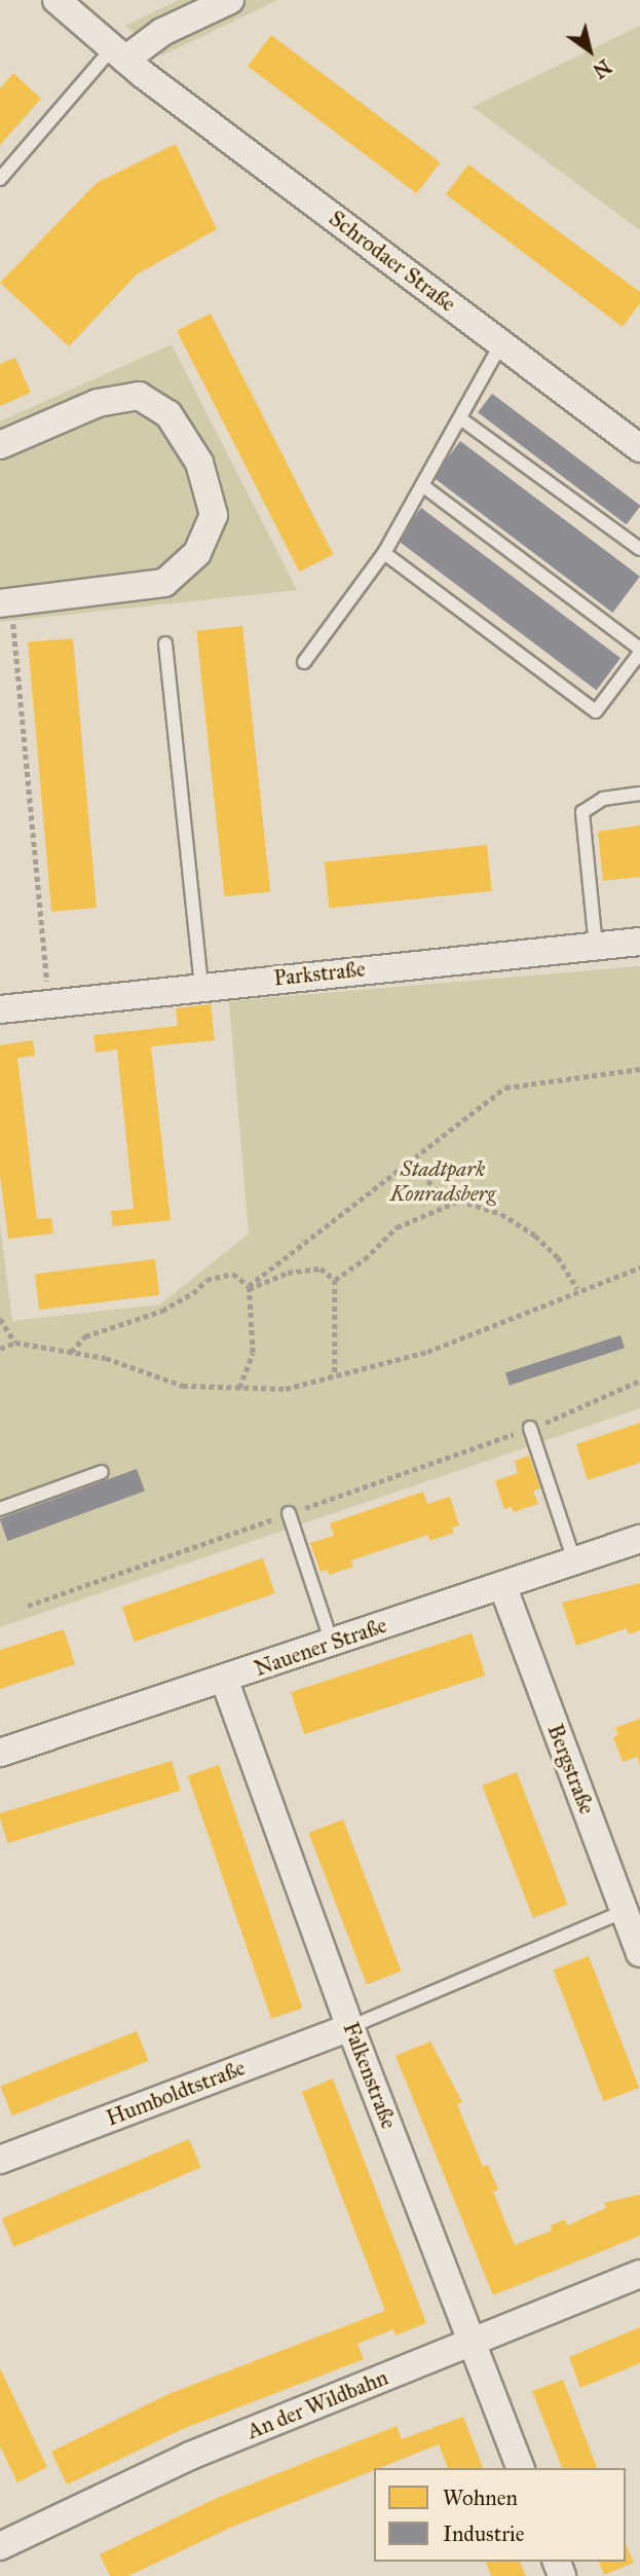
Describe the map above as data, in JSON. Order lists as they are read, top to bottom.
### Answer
{
  "streets": {
    "street": [
      "Schrodaer Straße",
      "Parkstraße",
      "Nauener Straße",
      "Bergstraße",
      "Falkenstraße",
      "Humboldtstraße",
      "An der Wildbahn"
    ]
  },
  "crossings": [
    ["Nauener Straße", "Bergstraße"],
    ["Nauener Straße", "Falkenstraße"],
    ["Falkenstraße", "Humboldtstraße"],
    ["Falkenstraße", "An der Wildbahn"]
  ],
  "parks": ["Stadtpark Konradsberg"],
  "legend": ["Wohnen", "Industrie"],
  "north": "bottom right"
}
